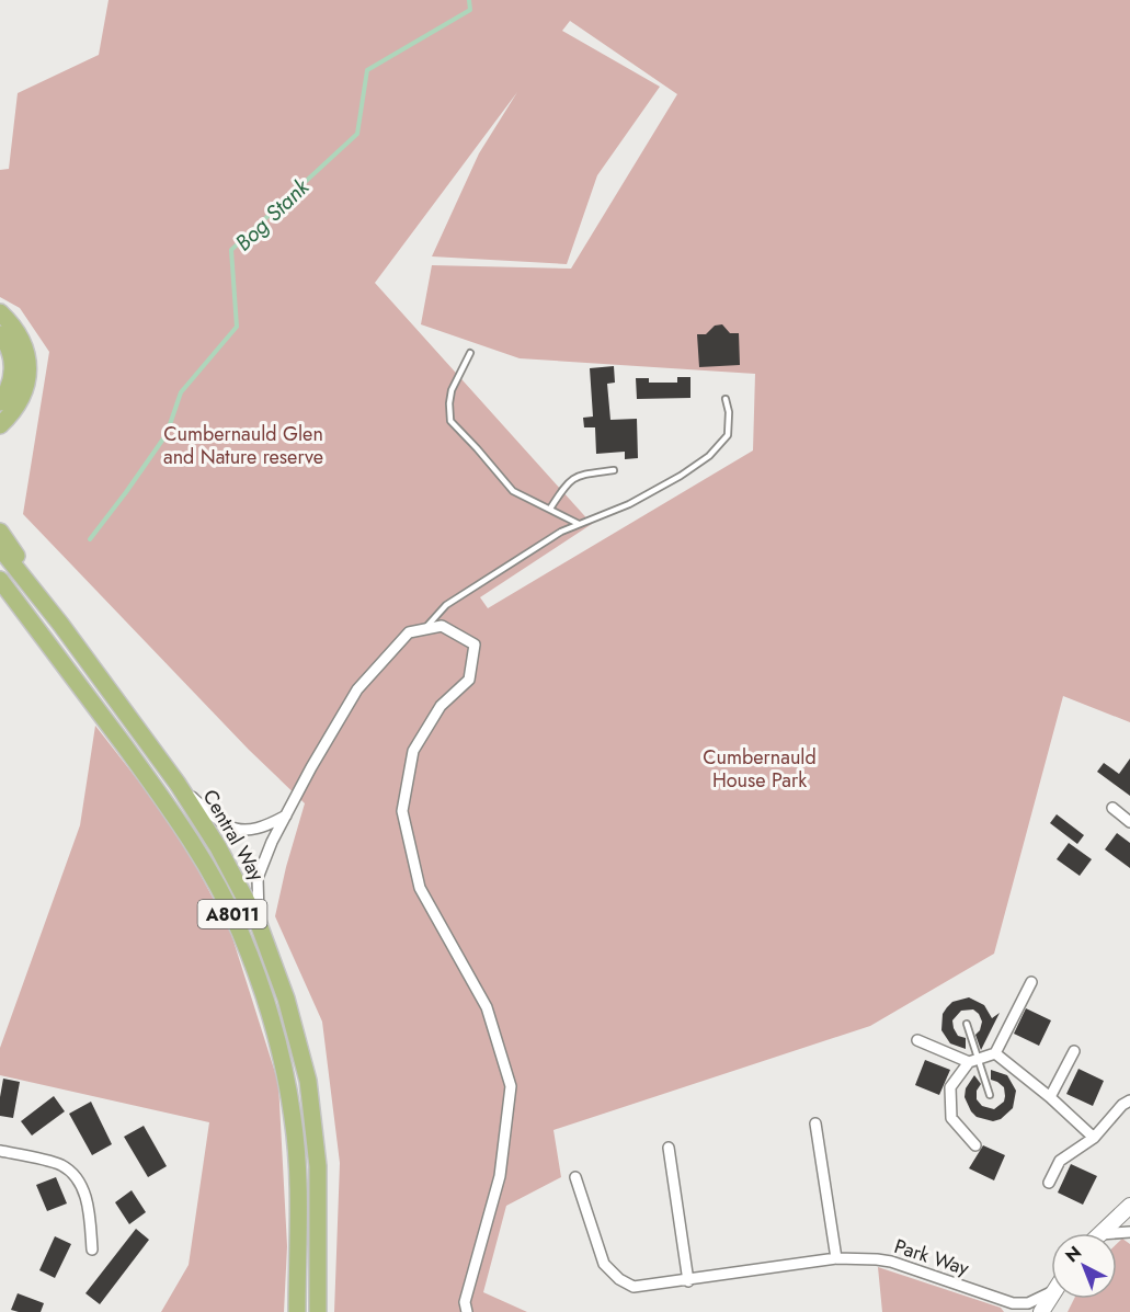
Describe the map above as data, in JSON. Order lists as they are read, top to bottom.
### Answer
{
  "streets": {
    "main road": ["Central Way", "A8011"],
    "street": ["Park Way"]
  },
  "water": ["Bog Stank"],
  "parks": ["Cumbernauld Glen and Nature reserve", "Cumbernauld House Park"],
  "north": "top left"
}
